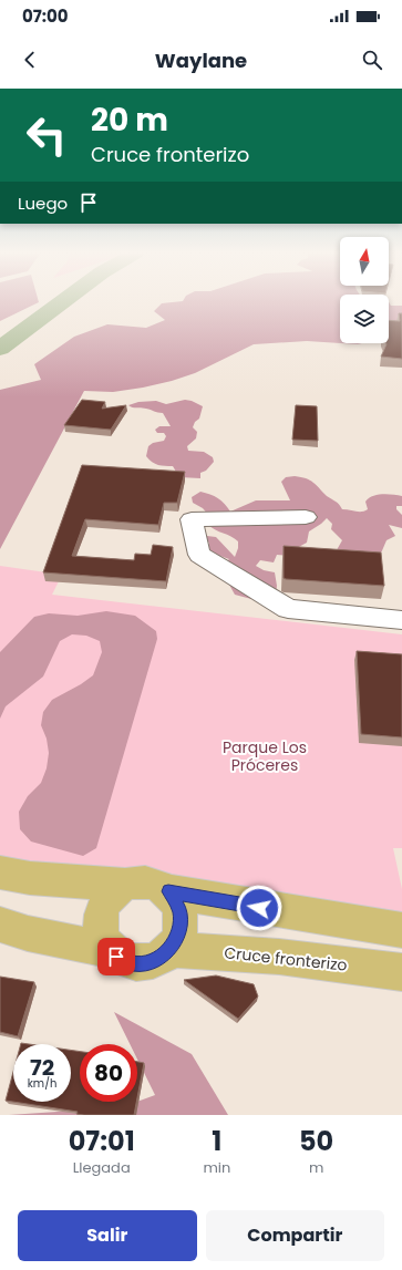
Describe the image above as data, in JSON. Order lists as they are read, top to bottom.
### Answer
{
  "streets": {
    "highway": ["Cruce fronterizo"]
  },
  "parks": ["Parque Los Próceres"],
  "north": "top",
  "page": {
    "status": "07:00",
    "header": "Waylane",
    "turn": ["20 m", "Cruce fronterizo"],
    "then": "Luego",
    "speed": "72 km/h",
    "limit": "80",
    "eta": [
      "07:01",
      "Llegada",
      "1",
      "min",
      "50",
      "m"
    ],
    "buttons": ["Salir", "Compartir"]
  }
}
